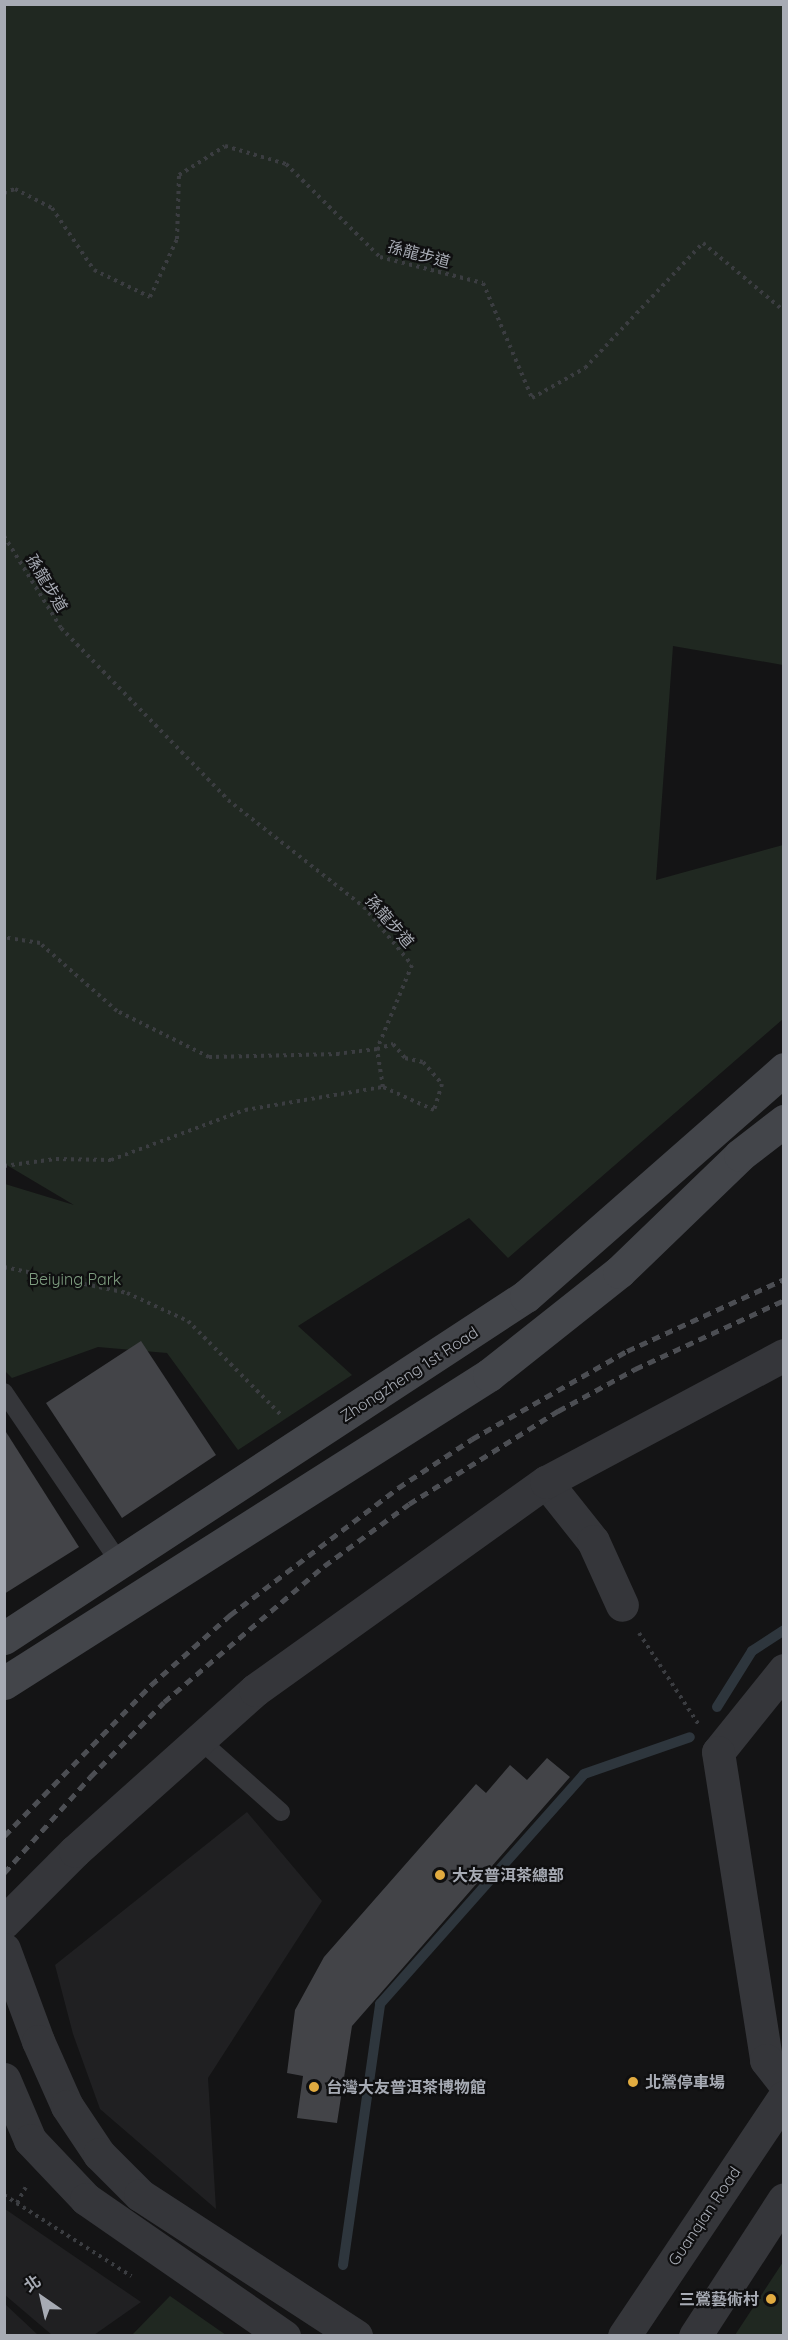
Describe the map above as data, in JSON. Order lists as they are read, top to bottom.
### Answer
{
  "streets": {
    "main road": ["Zhongzheng 1st Road"],
    "street": ["Guanqian Road"],
    "path": ["孫龍步道"]
  },
  "parks": ["Beiying Park"],
  "places": [
    "大友普洱茶總部",
    "北鶯停車場",
    "台灣大友普洱茶博物館",
    "三鶯藝術村"
  ],
  "north": "top left"
}
